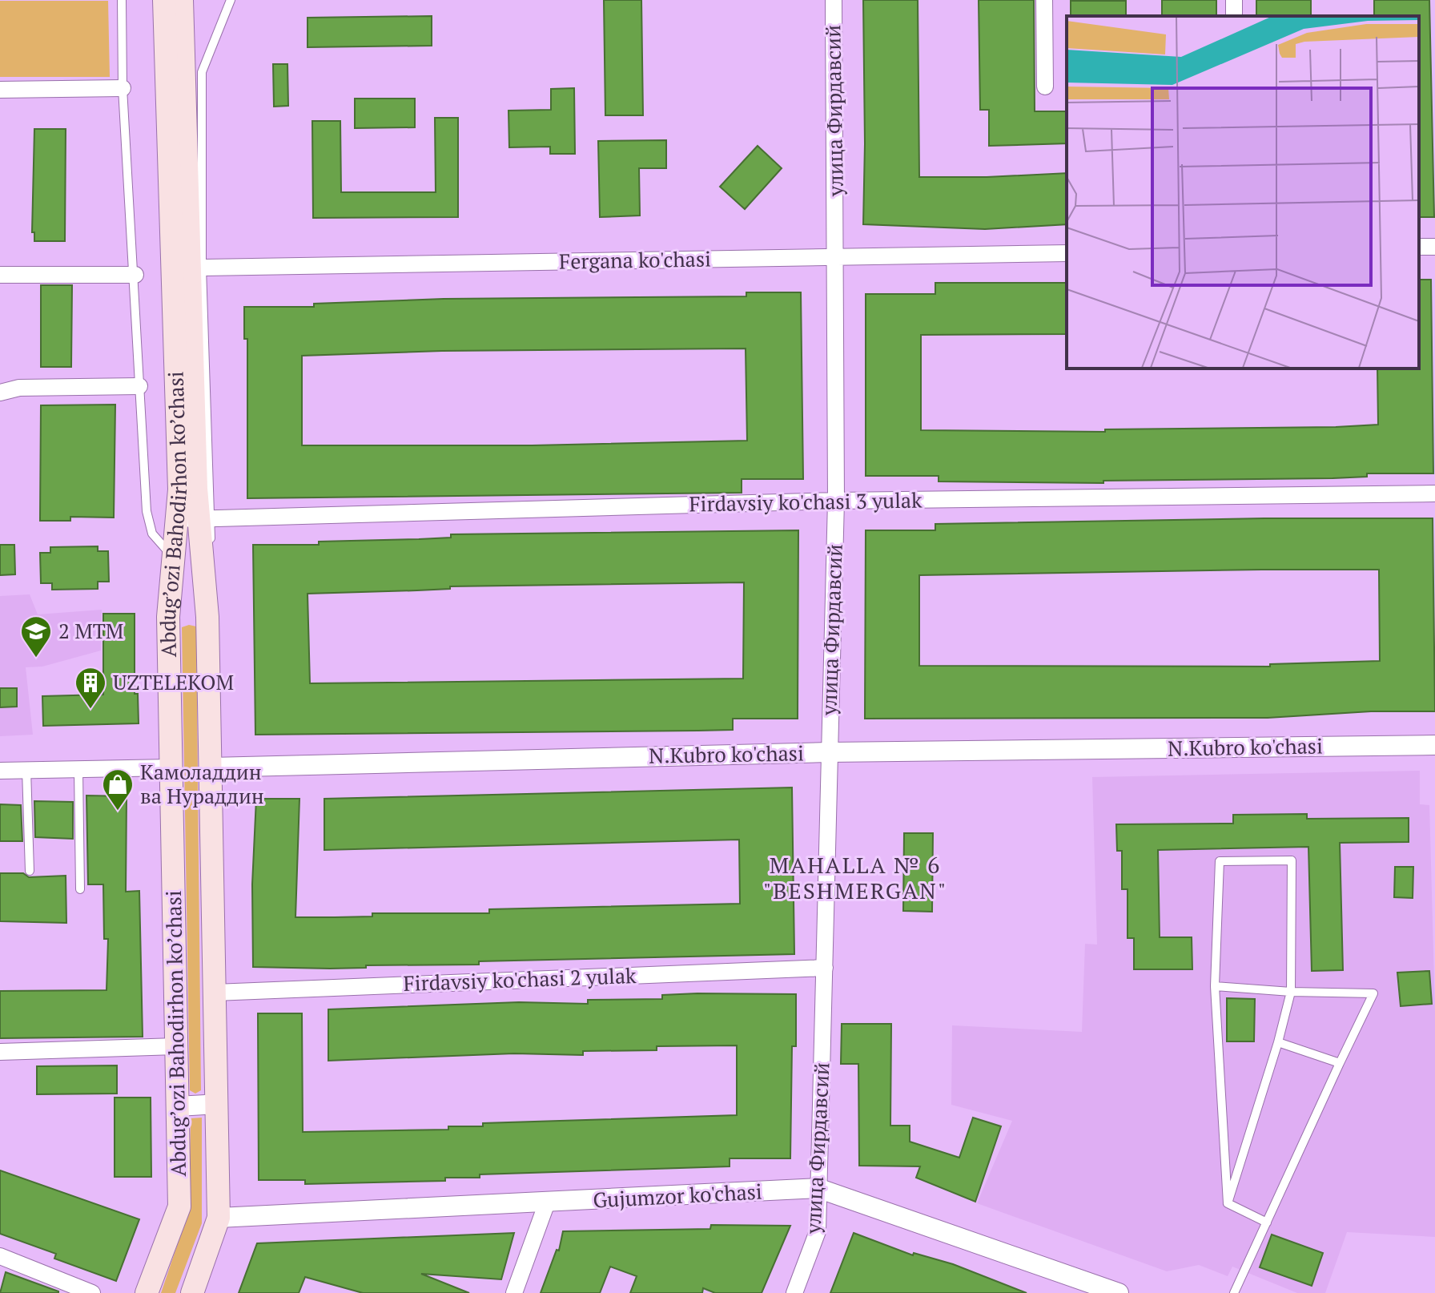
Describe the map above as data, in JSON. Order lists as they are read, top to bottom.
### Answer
{
  "streets": {
    "main road": ["Abdug’ozi Bahodirhon ko’chasi"],
    "street": [
      "улица Фирдавсий",
      "Fergana ko'chasi",
      "Firdavsiy ko'chasi 3 yulak",
      "N.Kubro ko'chasi",
      "Firdavsiy ko'chasi 2 yulak",
      "Gujumzor ko'chasi"
    ]
  },
  "crossings": [
    ["улица Фирдавсий", "Fergana ko'chasi"],
    ["улица Фирдавсий", "Firdavsiy ko'chasi 3 yulak"],
    ["улица Фирдавсий", "N.Kubro ko'chasi"],
    ["улица Фирдавсий", "Firdavsiy ko'chasi 2 yulak"],
    ["улица Фирдавсий", "Gujumzor ko'chasi"],
    ["Firdavsiy ko'chasi 3 yulak", "Abdug’ozi Bahodirhon ko’chasi"],
    ["Abdug’ozi Bahodirhon ko’chasi", "N.Kubro ko'chasi"],
    ["Abdug’ozi Bahodirhon ko’chasi", "Firdavsiy ko'chasi 2 yulak"],
    ["Abdug’ozi Bahodirhon ko’chasi", "Gujumzor ko'chasi"]
  ],
  "districts": ["MAHALLA № 6 \"BESHMERGAN\""],
  "places": {
    "school or university": ["2 MTM"],
    "building": ["UZTELEKOM"],
    "shop": ["Камоладдин ва Нураддин"]
  }
}
